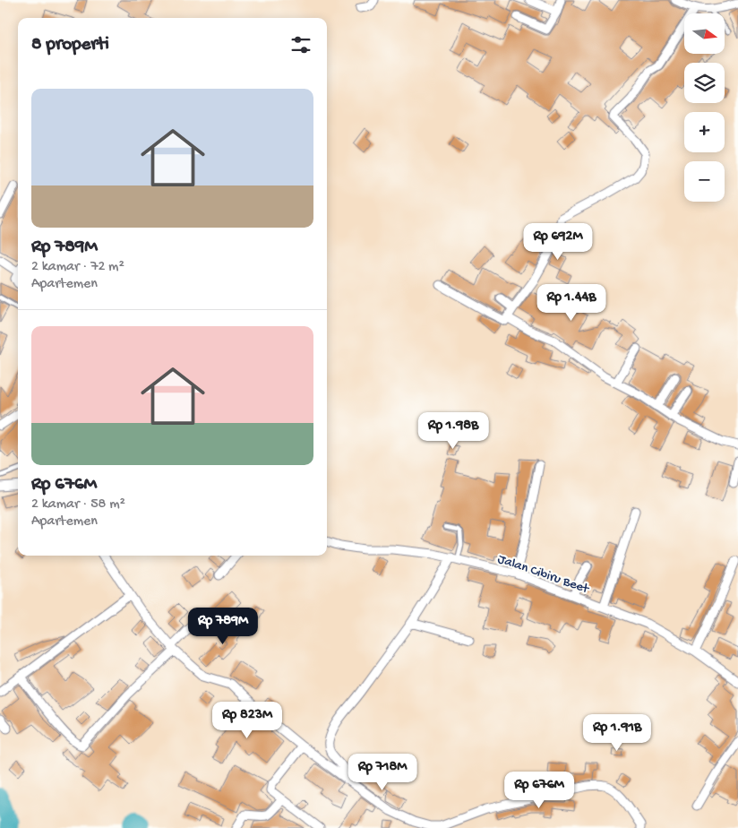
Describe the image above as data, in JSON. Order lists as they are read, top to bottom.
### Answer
{
  "streets": {
    "street": ["Jalan Cibiru Beet"]
  },
  "north": "right",
  "page": {
    "map_buttons": ["+", "−"],
    "heading": "8 properti",
    "list": [
      {
        "name": "Rp 789M",
        "note": "2 kamar · 72 m² · Apartemen"
      },
      {
        "name": "Rp 676M",
        "note": "2 kamar · 58 m² · Apartemen"
      }
    ],
    "price": [
      "Rp 692M",
      "Rp 1.44B",
      "Rp 1.98B",
      "Rp 789M",
      "Rp 823M",
      "Rp 1.91B",
      "Rp 718M",
      "Rp 676M"
    ]
  }
}
